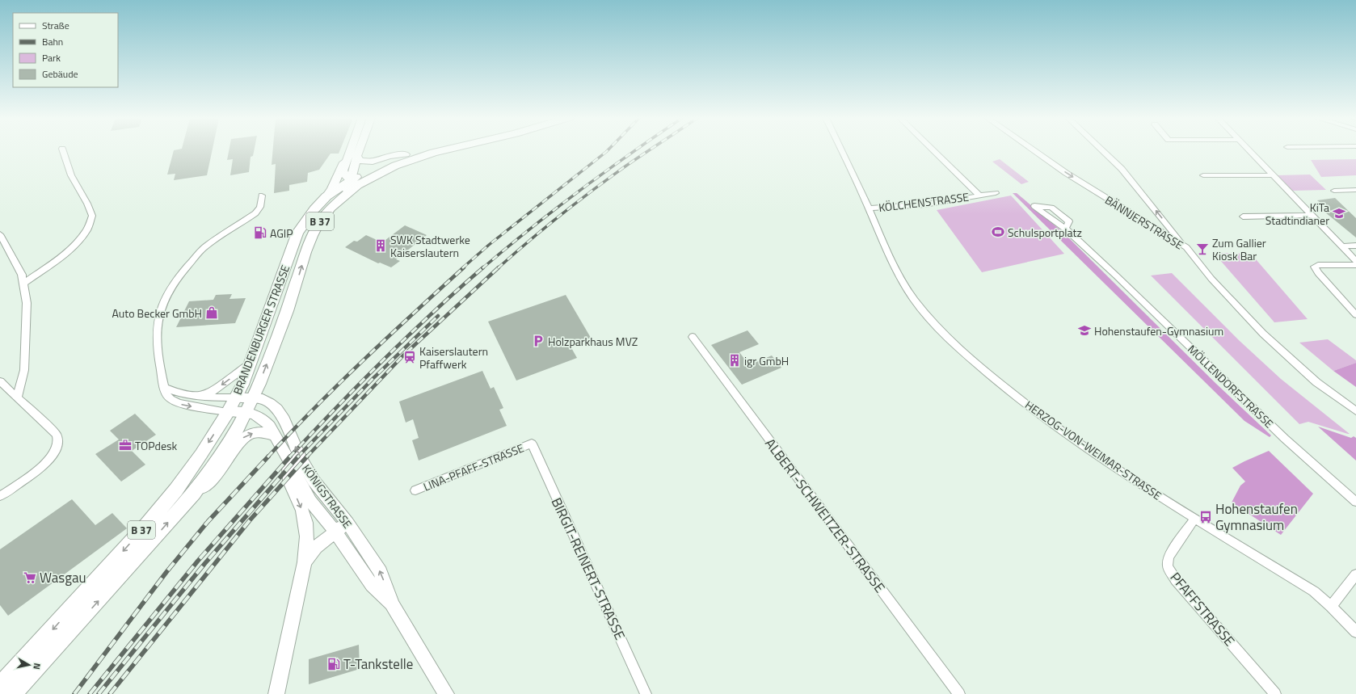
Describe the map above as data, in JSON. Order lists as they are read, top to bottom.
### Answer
{
  "streets": {
    "main road": ["B 37", "BRANDENBURGER STRASSE", "KÖNIGSTRASSE"],
    "street": [
      "KÖLCHENSTRASSE",
      "BÄNNJERSTRASSE",
      "MÖLLENDORFSTRASSE",
      "HERZOG-VON-WEIMAR-STRASSE",
      "LINA-PFAFF-STRASSE",
      "ALBERT-SCHWEITZER-STRASSE",
      "BIRGIT-REINERT-STRASSE",
      "PFAFFSTRASSE"
    ]
  },
  "crossings": [
    ["KÖLCHENSTRASSE", "HERZOG-VON-WEIMAR-STRASSE"],
    ["BRANDENBURGER STRASSE", "KÖNIGSTRASSE"],
    ["HERZOG-VON-WEIMAR-STRASSE", "PFAFFSTRASSE"],
    ["LINA-PFAFF-STRASSE", "BIRGIT-REINERT-STRASSE"]
  ],
  "places": {
    "school or university": ["KiTa Stadtindianer", "Hohenstaufen-Gymnasium"],
    "sports": ["Schulsportplatz"],
    "fuel station": ["AGIP", "T-Tankstelle"],
    "building": ["SWK Stadtwerke Kaiserslautern", "igr GmbH"],
    "bar": ["Zum Gallier Kiosk Bar"],
    "shop": ["Auto Becker GmbH"],
    "parking": ["Holzparkhaus MVZ"],
    "station": ["Kaiserslautern Pfaffwerk"],
    "office": ["TOPdesk"],
    "bus stop": ["Hohenstaufen Gymnasium"],
    "supermarket": ["Wasgau"]
  },
  "legend": [
    "Straße",
    "Bahn",
    "Park",
    "Gebäude"
  ],
  "north": "right"
}
